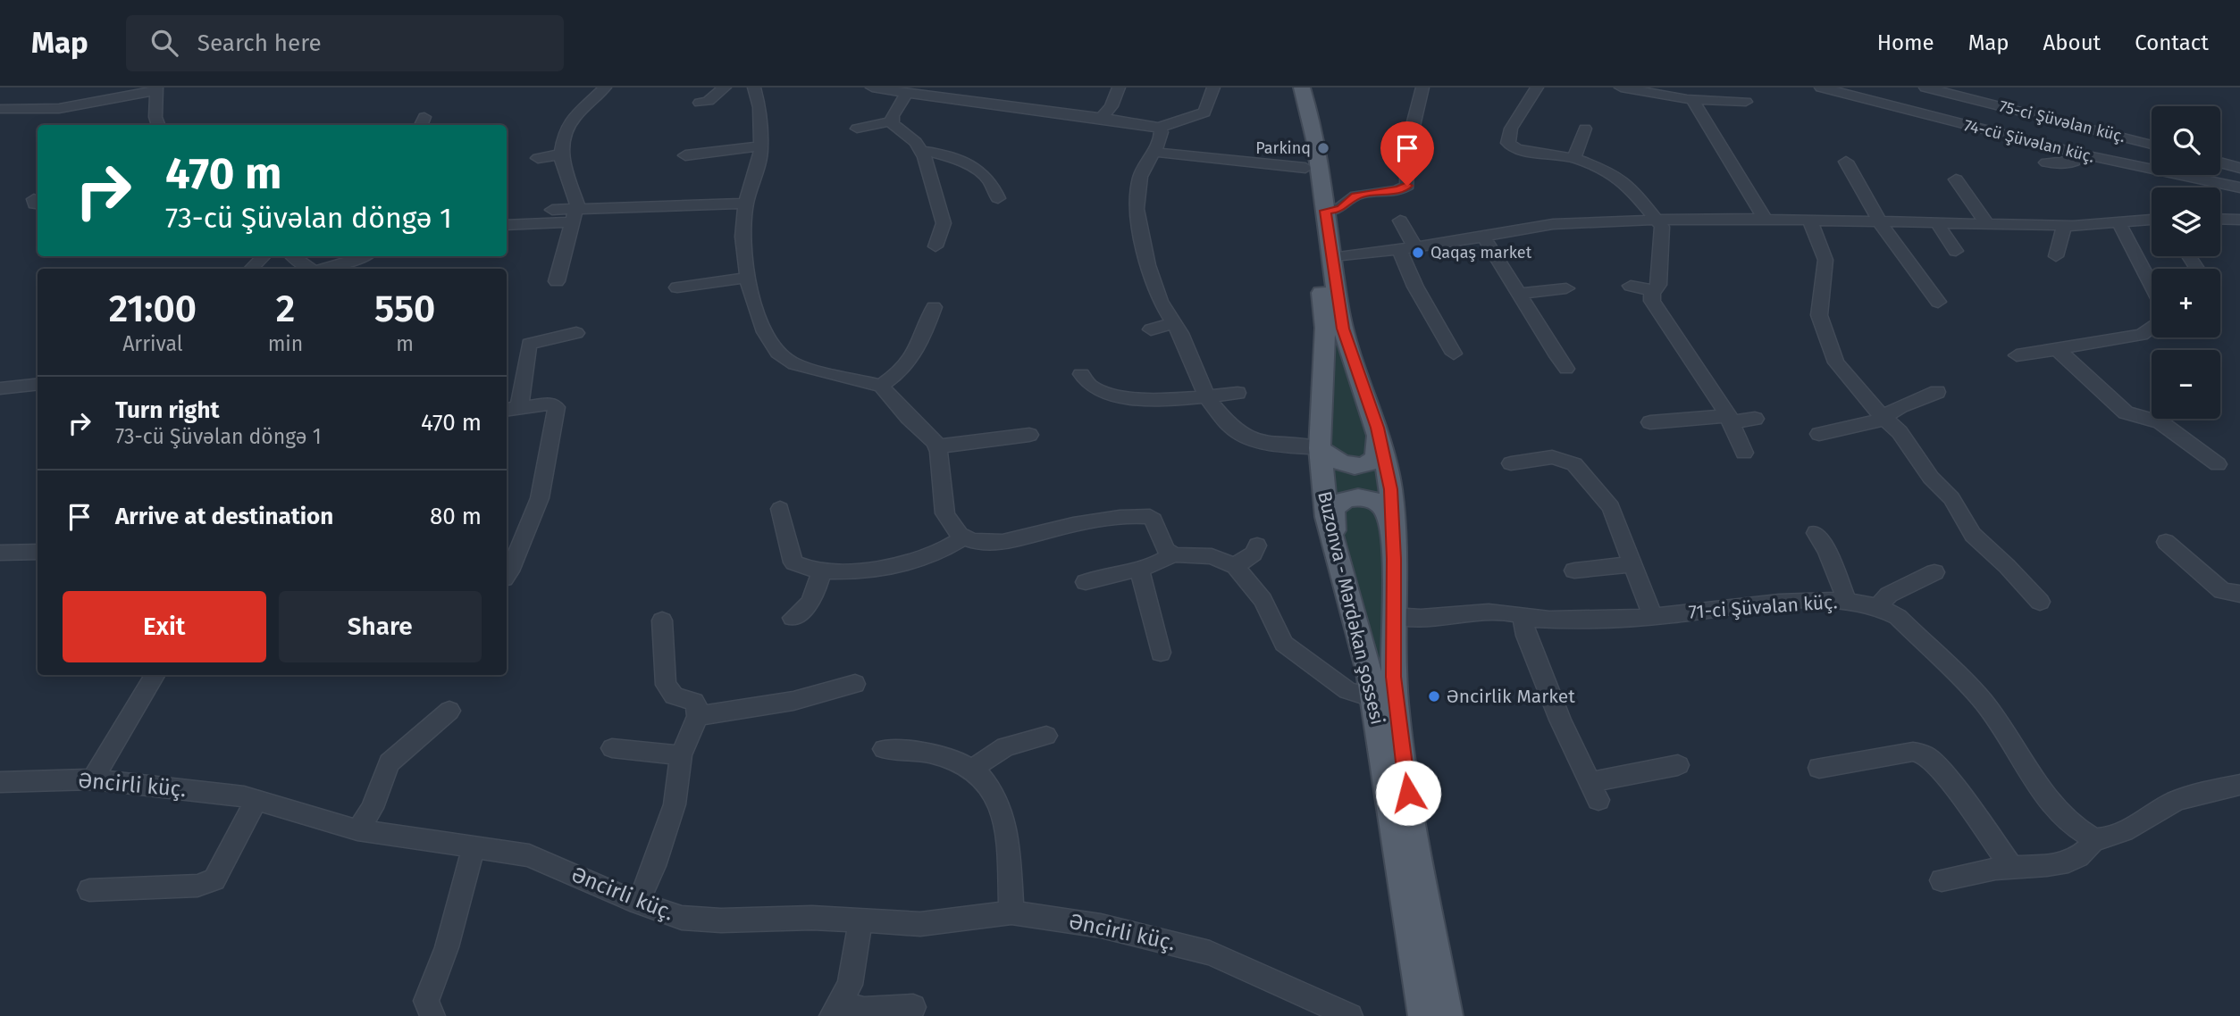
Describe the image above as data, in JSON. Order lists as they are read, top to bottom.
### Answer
{
  "streets": {
    "main road": ["Buzonva - Mərdəkan şossesi"],
    "street": [
      "75-ci Şüvəlan küç.",
      "74-cü Şüvəlan küç.",
      "71-ci Şüvəlan küç.",
      "Əncirli küç."
    ]
  },
  "places": ["Parkinq", "Qaqaş market", "Əncirlik Market"],
  "page": {
    "header": "Map",
    "search": "Search here",
    "nav": [
      "Home",
      "Map",
      "About",
      "Contact"
    ],
    "map_buttons": ["+", "−"],
    "turn": ["470 m", "73-cü Şüvəlan döngə 1"],
    "eta": [
      "21:00",
      "Arrival",
      "2",
      "min",
      "550",
      "m"
    ],
    "list": [
      {
        "name": "Turn right",
        "note": "73-cü Şüvəlan döngə 1",
        "value": "470 m"
      },
      {
        "name": "Arrive at destination",
        "value": "80 m"
      }
    ],
    "buttons": ["Exit", "Share"]
  }
}
